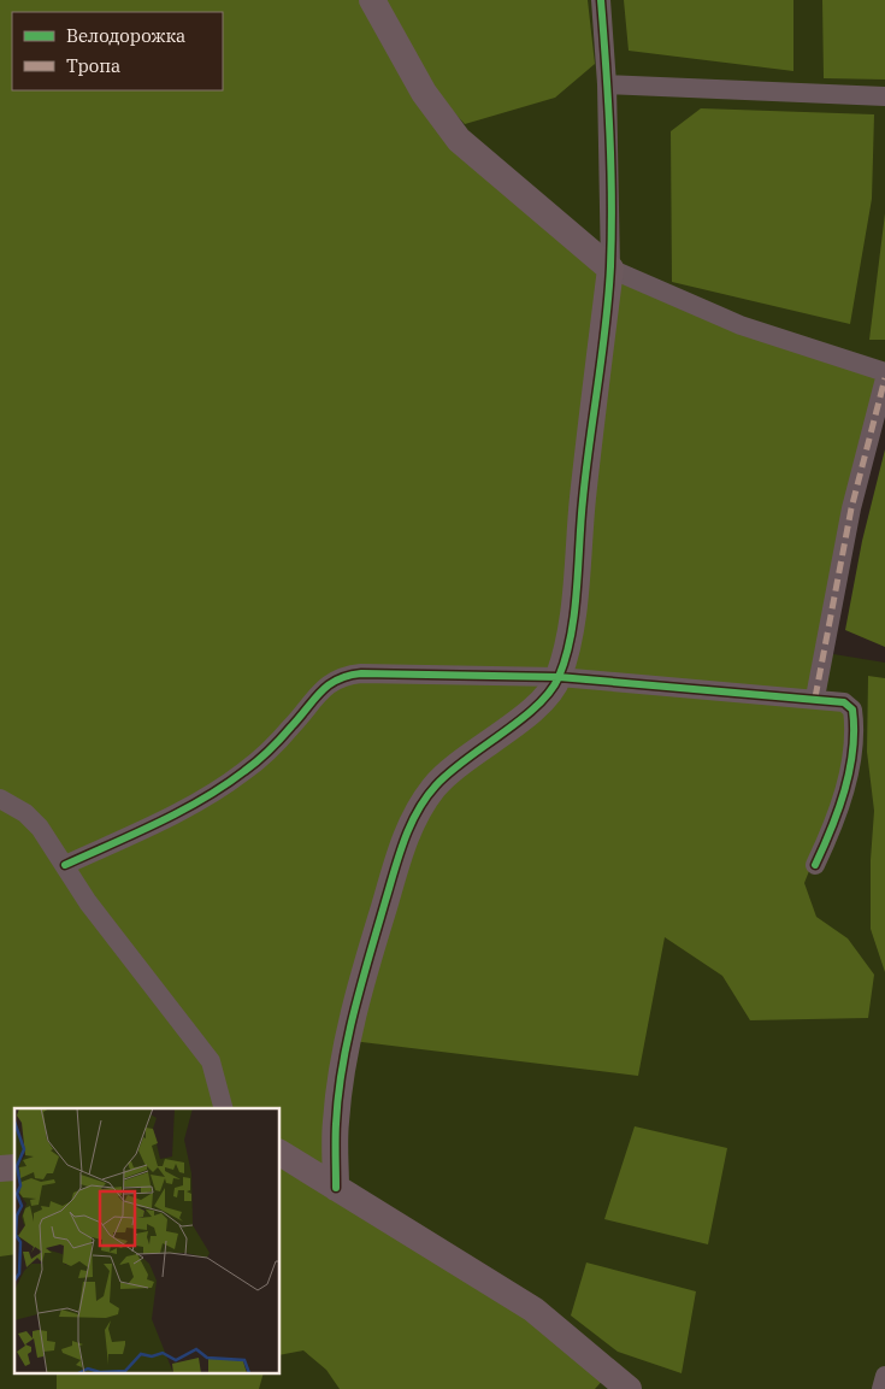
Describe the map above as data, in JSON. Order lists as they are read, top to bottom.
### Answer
{
  "legend": ["Велодорожка", "Тропа"]
}
